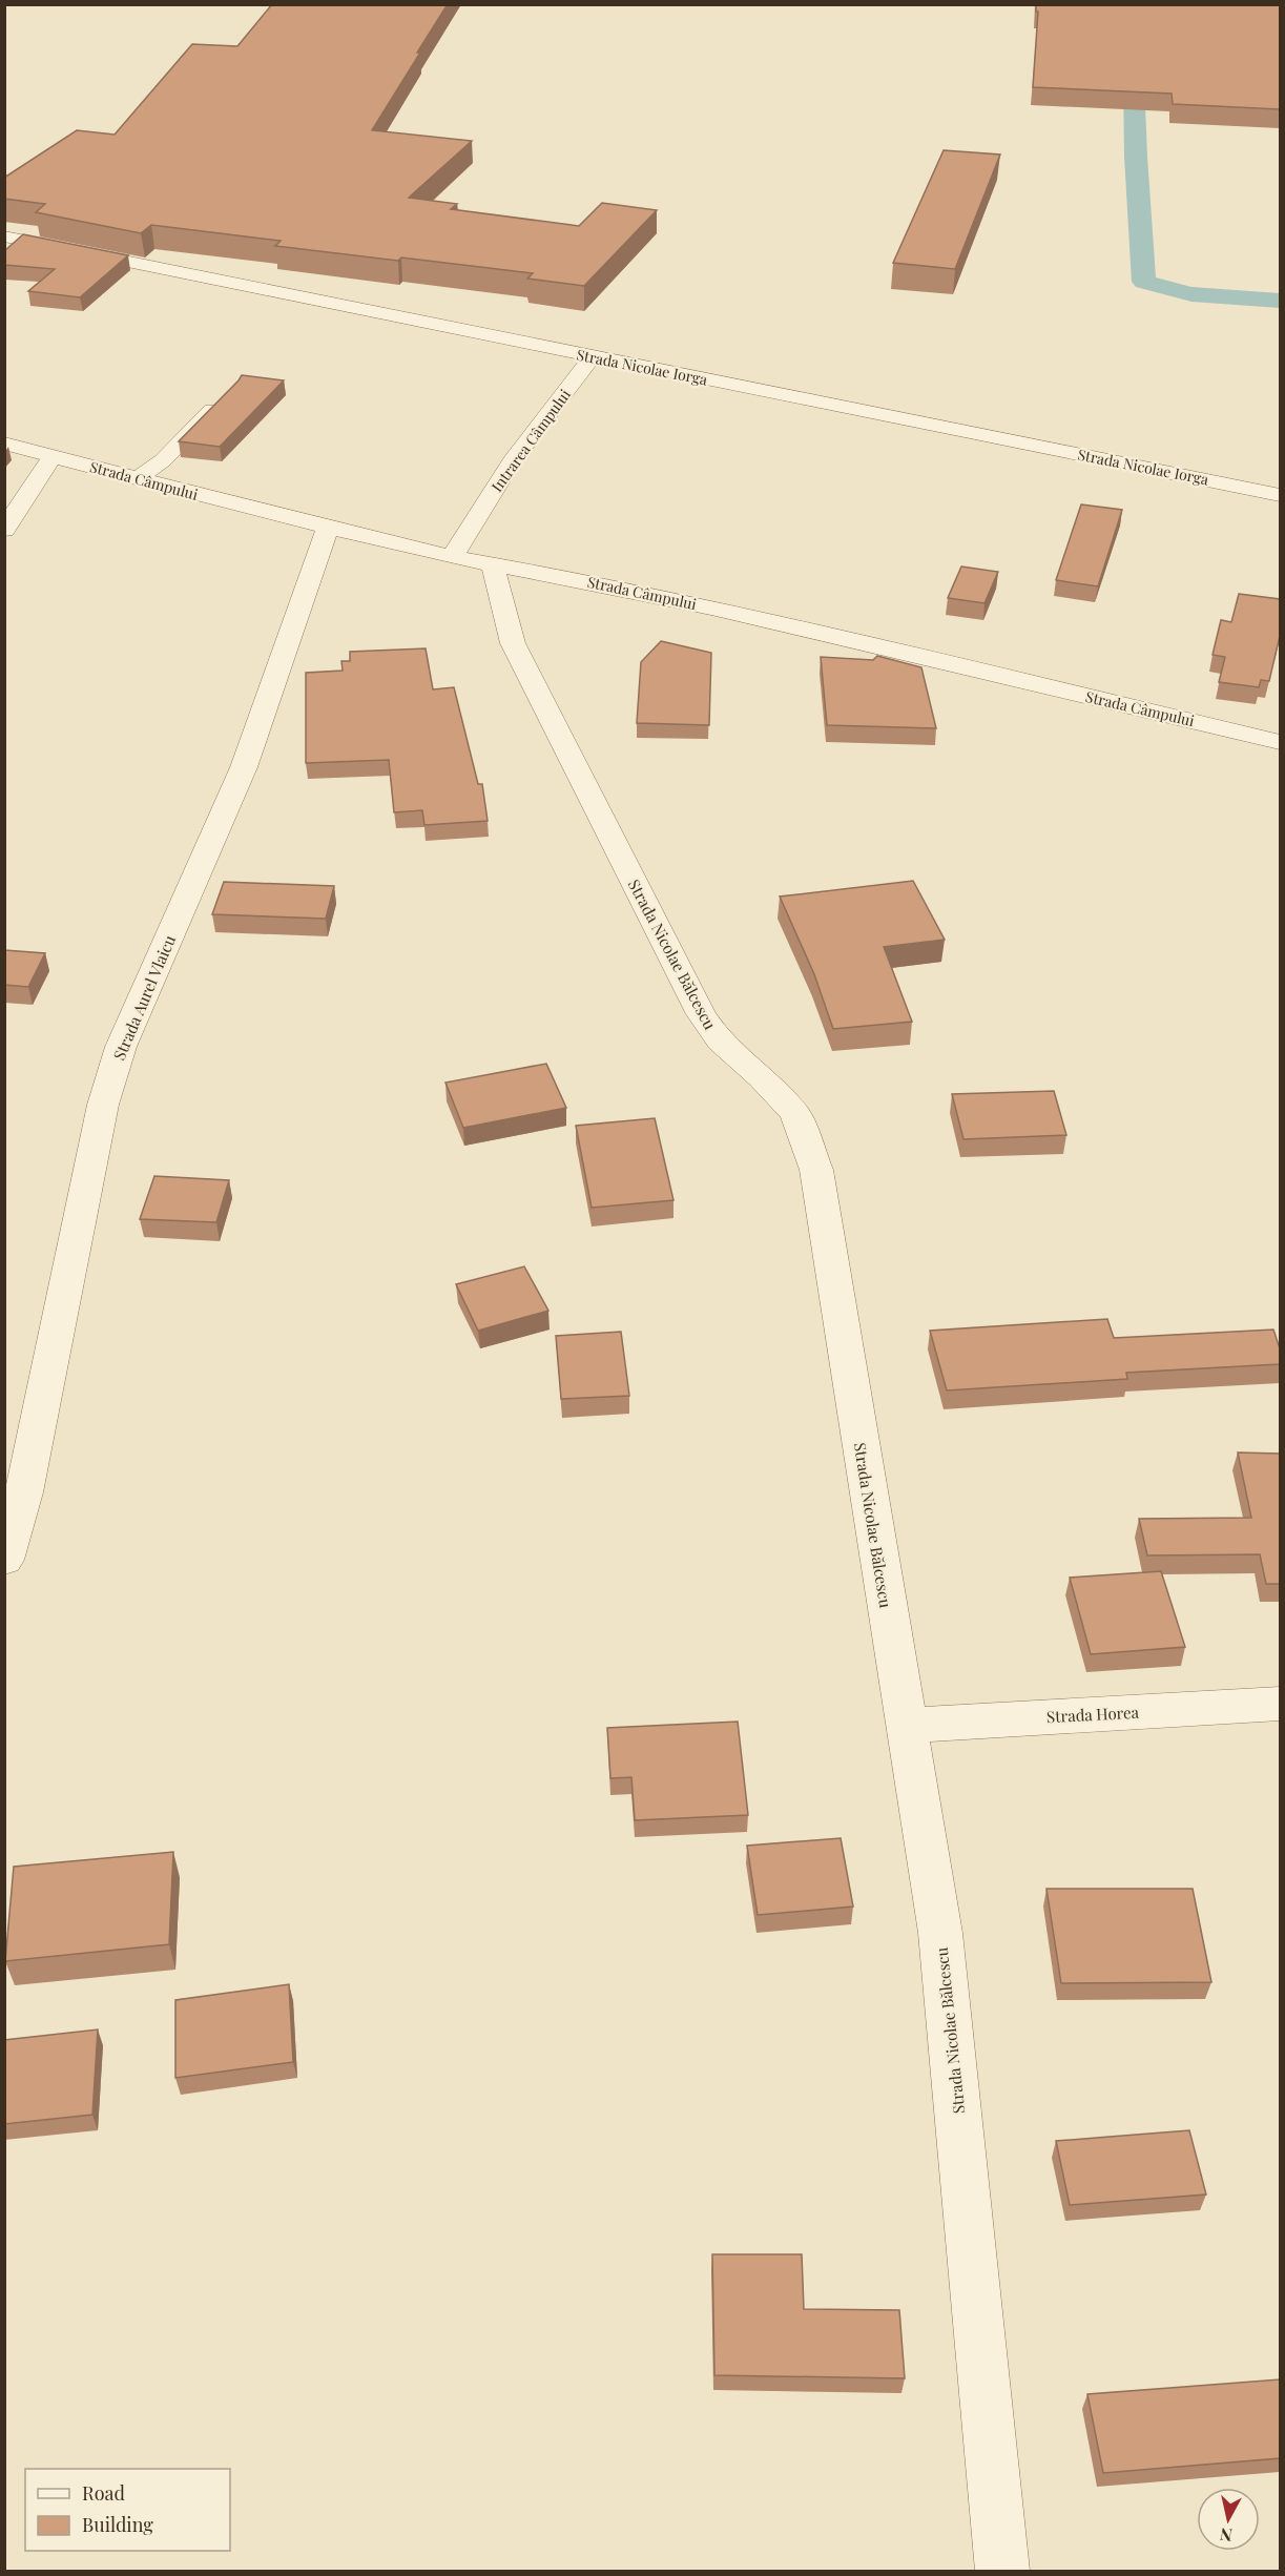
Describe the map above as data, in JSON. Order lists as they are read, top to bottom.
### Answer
{
  "streets": {
    "street": [
      "Strada Nicolae Iorga",
      "Intrarea Câmpului",
      "Strada Câmpului",
      "Strada Nicolae Bălcescu",
      "Strada Aurel Vlaicu",
      "Strada Horea"
    ]
  },
  "crossings": [
    ["Strada Nicolae Iorga", "Intrarea Câmpului"],
    ["Intrarea Câmpului", "Strada Câmpului"],
    ["Strada Câmpului", "Strada Nicolae Bălcescu"],
    ["Strada Câmpului", "Strada Aurel Vlaicu"],
    ["Strada Nicolae Bălcescu", "Strada Horea"]
  ],
  "legend": ["Road", "Building"],
  "north": "bottom"
}
